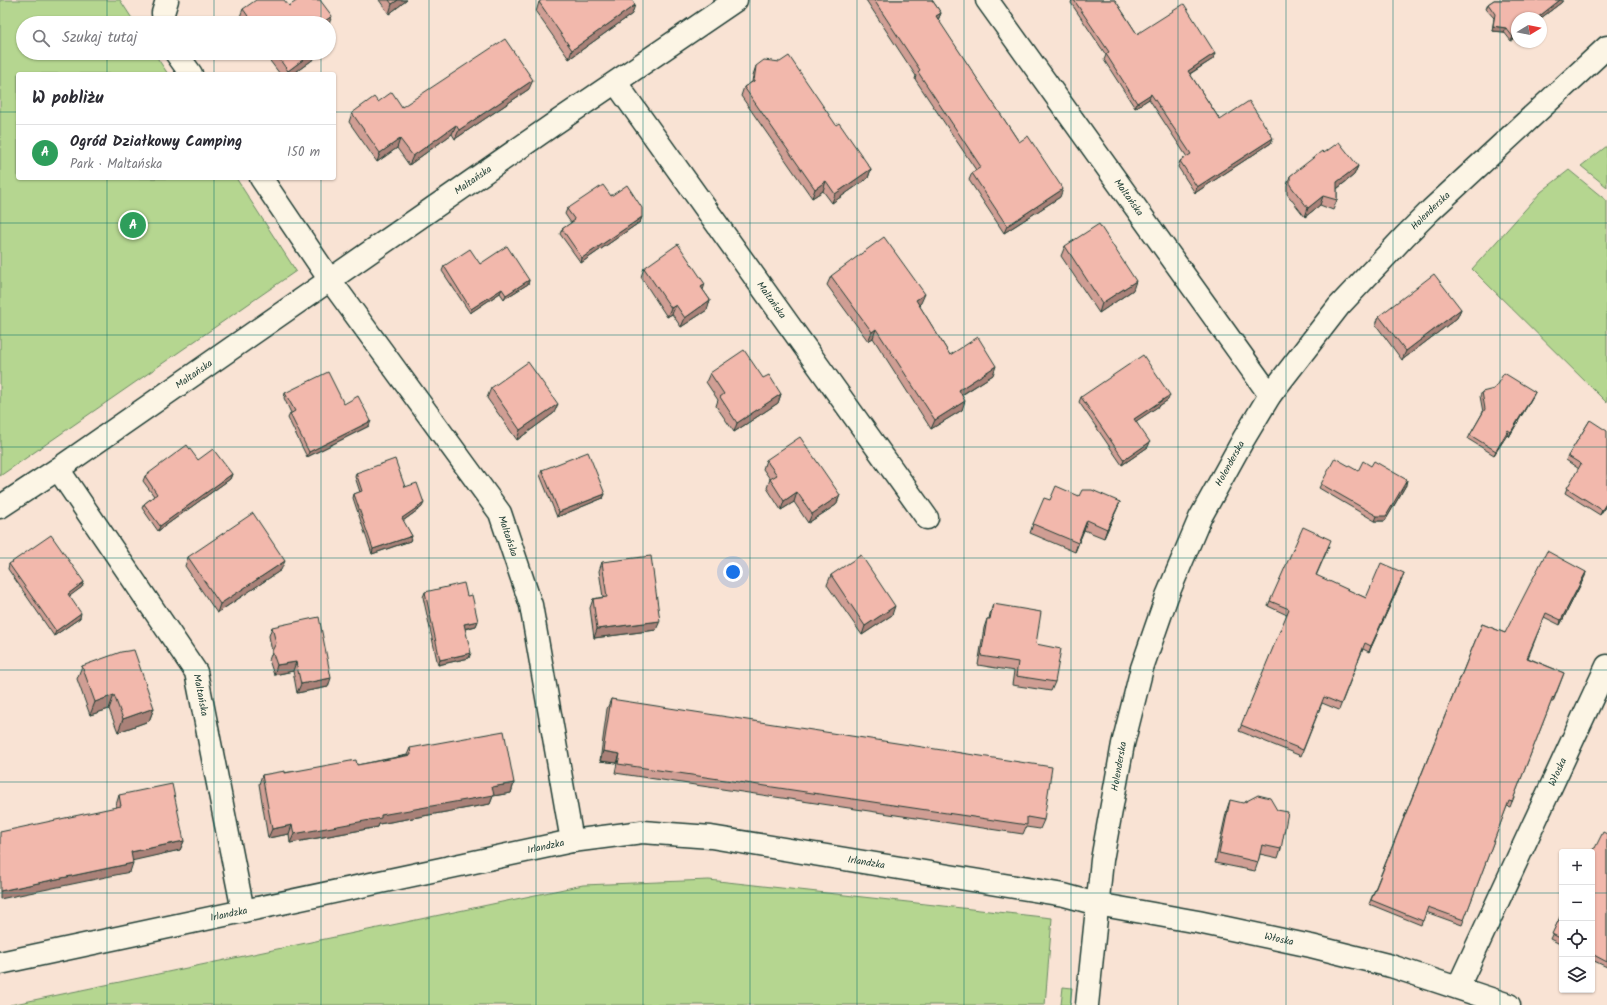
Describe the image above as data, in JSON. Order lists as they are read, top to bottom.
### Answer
{
  "streets": {
    "street": [
      "Maltańska",
      "Holenderska",
      "Włoska",
      "Irlandzka"
    ]
  },
  "crossings": [
    ["Maltańska", "Holenderska"],
    ["Maltańska", "Irlandzka"],
    ["Holenderska", "Włoska"],
    ["Holenderska", "Irlandzka"],
    ["Włoska", "Irlandzka"]
  ],
  "north": "right",
  "page": {
    "search": "Szukaj tutaj",
    "heading": "W pobliżu",
    "list": [
      {
        "mark": "A",
        "name": "Ogród Działkowy Camping",
        "note": "Park · Maltańska",
        "value": "150 m"
      }
    ],
    "pins": "A",
    "map_buttons": ["+", "−"]
  }
}
